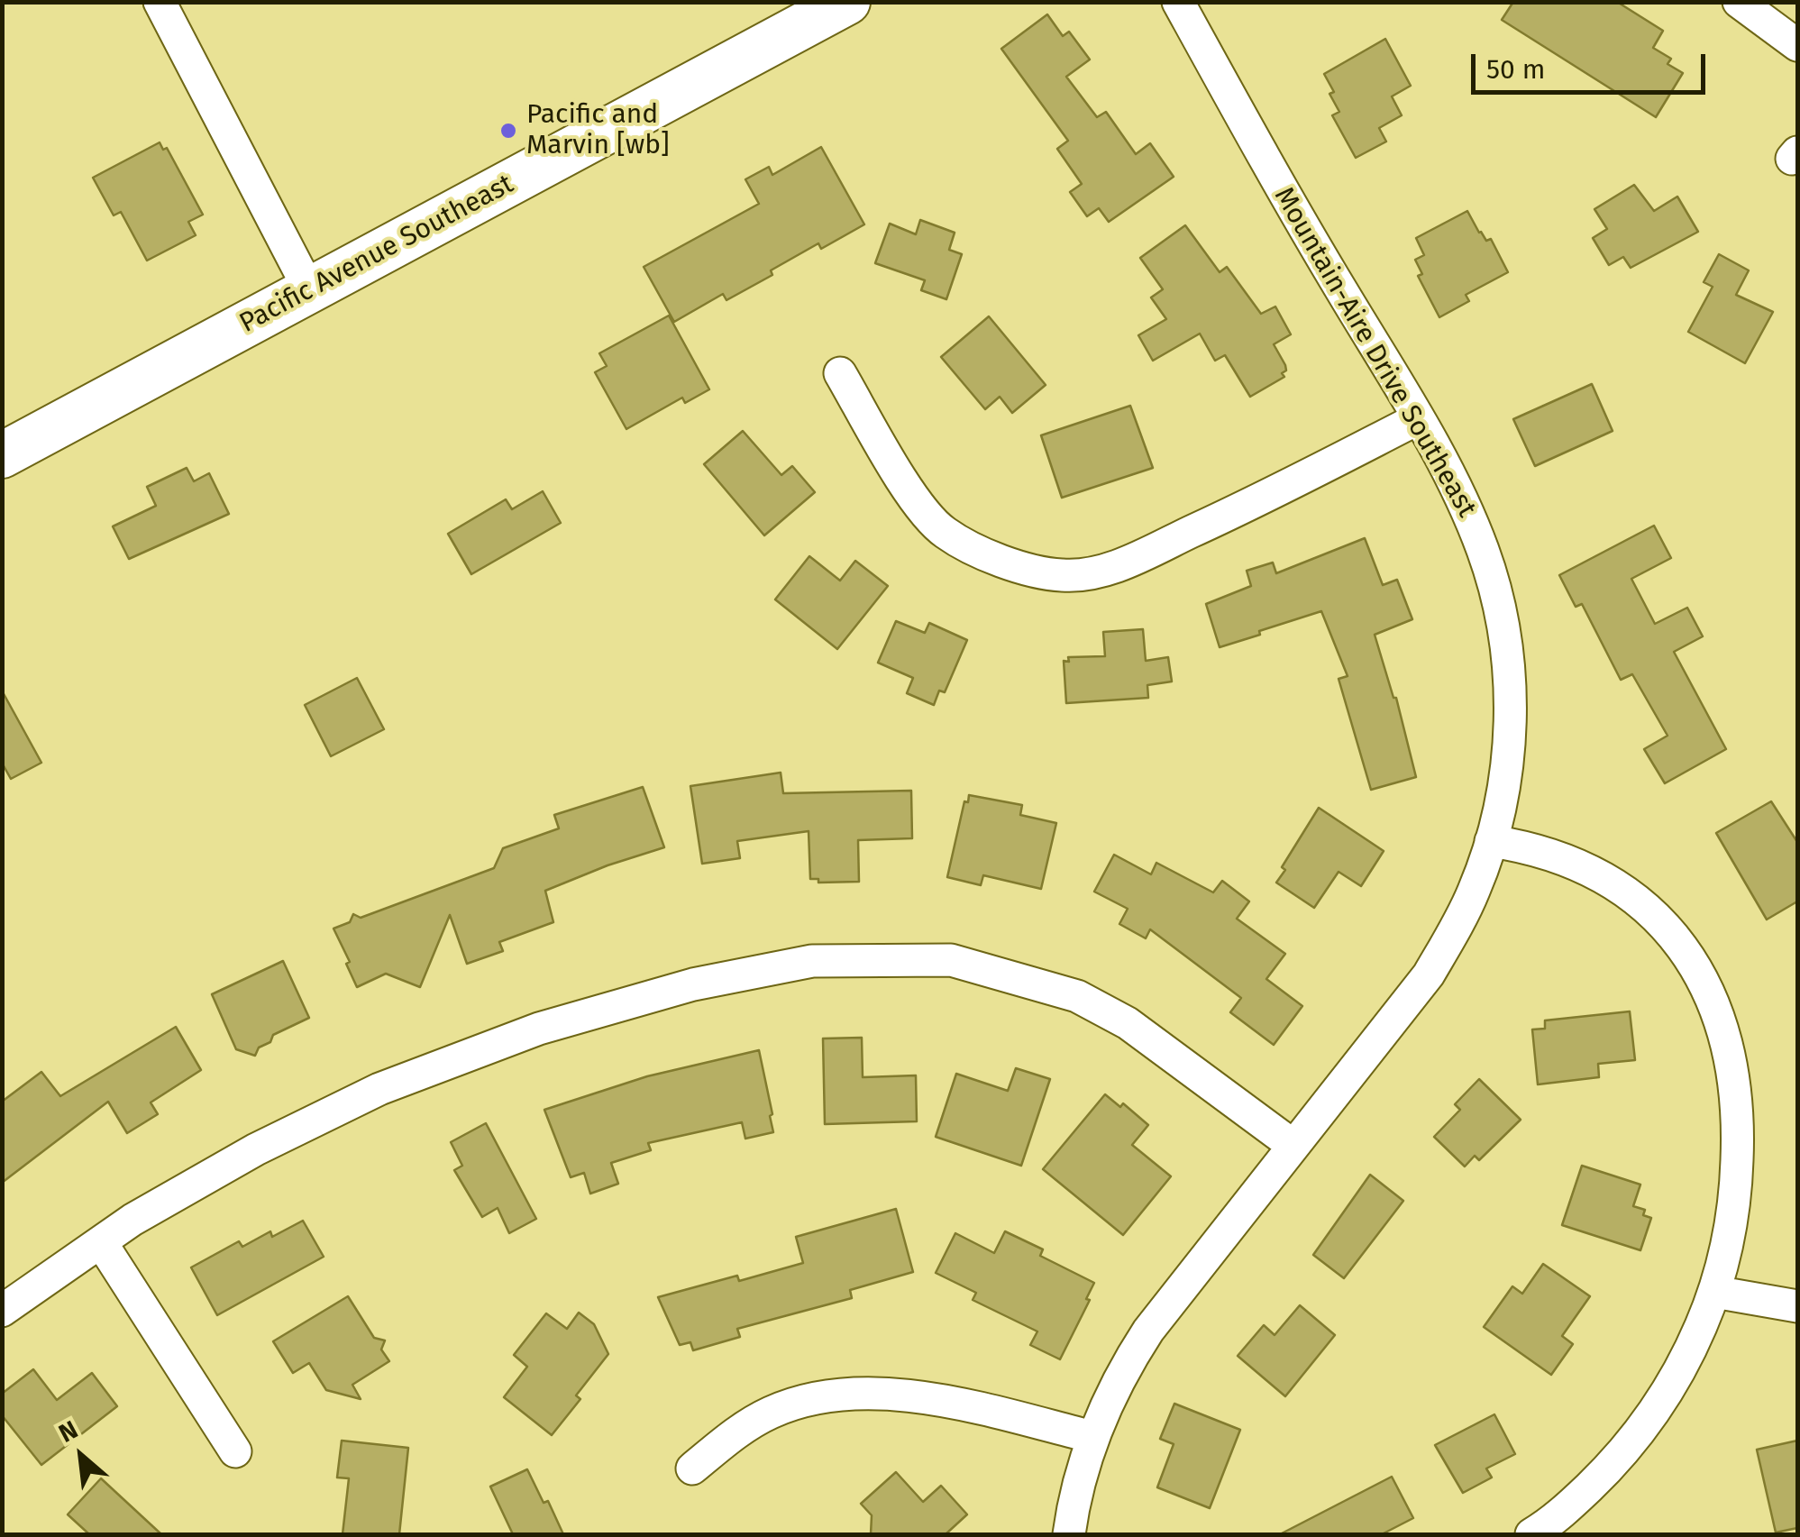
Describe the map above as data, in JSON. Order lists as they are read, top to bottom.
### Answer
{
  "streets": {
    "main road": ["Pacific Avenue Southeast"],
    "street": ["Mountain-Aire Drive Southeast"]
  },
  "places": ["Pacific and Marvin [wb]"],
  "scale_bar": "50 m",
  "north": "top left"
}
